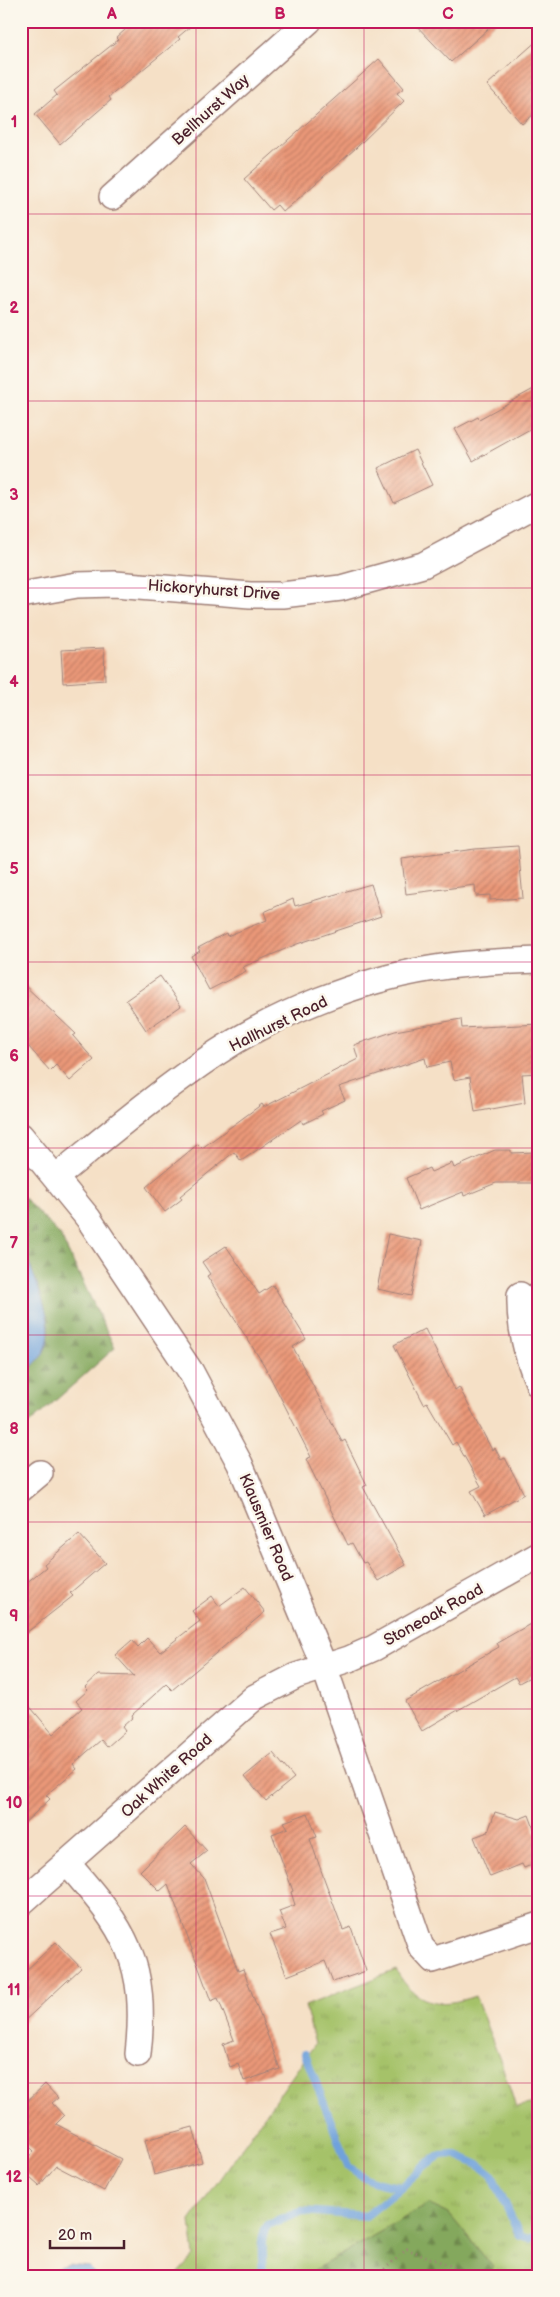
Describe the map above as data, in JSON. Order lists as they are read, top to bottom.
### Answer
{
  "streets": {
    "street": [
      "Bellhurst Way",
      "Hickoryhurst Drive",
      "Hallhurst Road",
      "Klausmier Road",
      "Stoneoak Road",
      "Oak White Road"
    ]
  },
  "crossings": [
    ["Hallhurst Road", "Klausmier Road"],
    ["Klausmier Road", "Stoneoak Road"],
    ["Klausmier Road", "Oak White Road"],
    ["Stoneoak Road", "Oak White Road"]
  ],
  "scale_bar": "20 m",
  "grid": {
    "columns": ["A", "B", "C"],
    "rows": [
      "1",
      "2",
      "3",
      "4",
      "5",
      "6",
      "7",
      "8",
      "9",
      "10",
      "11",
      "12"
    ]
  }
}
